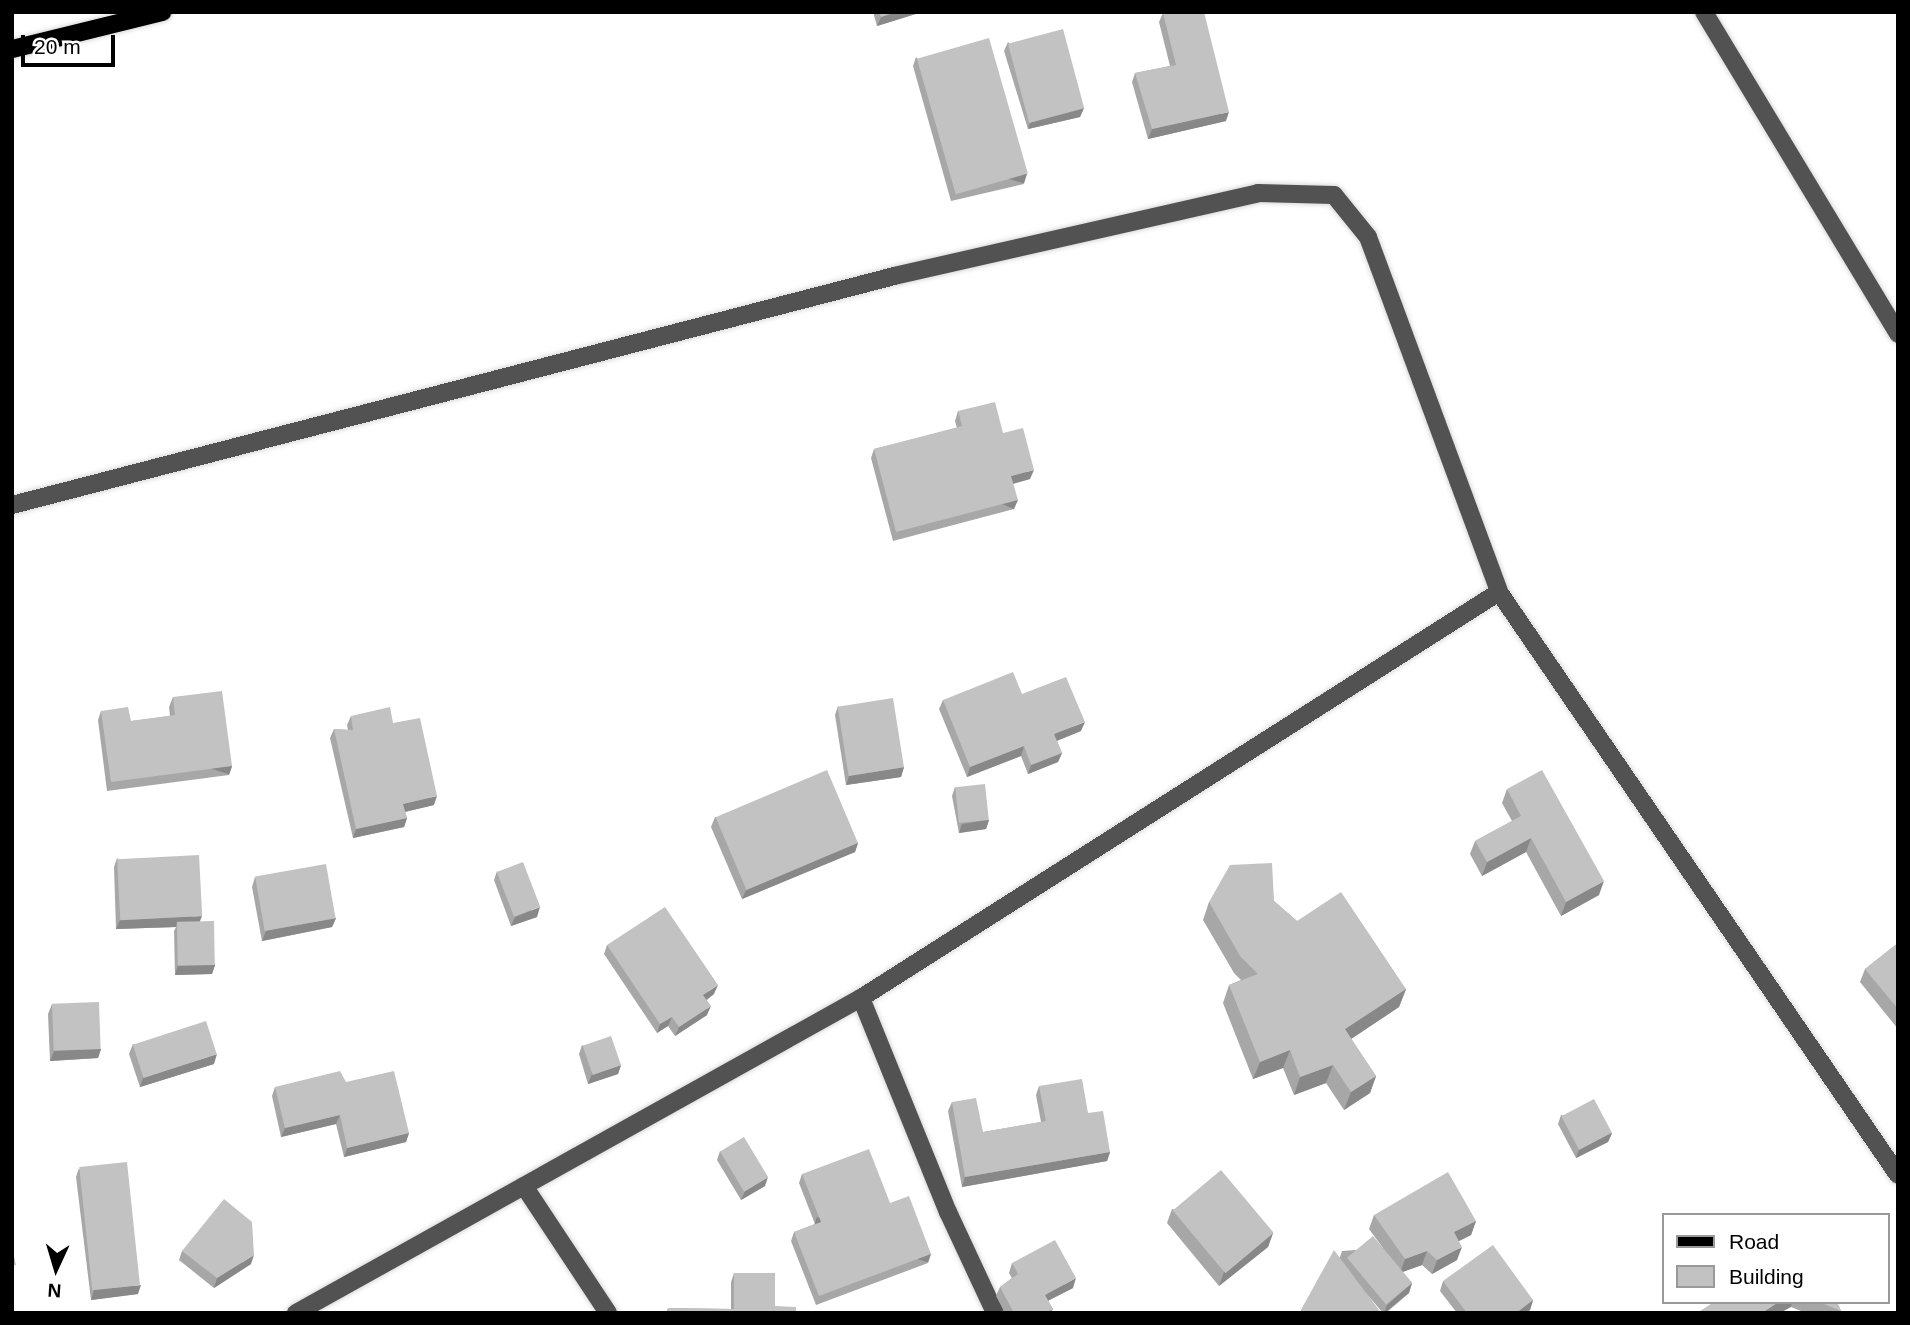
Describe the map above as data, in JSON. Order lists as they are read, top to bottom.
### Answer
{
  "legend": ["Road", "Building"],
  "scale_bar": "20 m",
  "north": "bottom"
}
